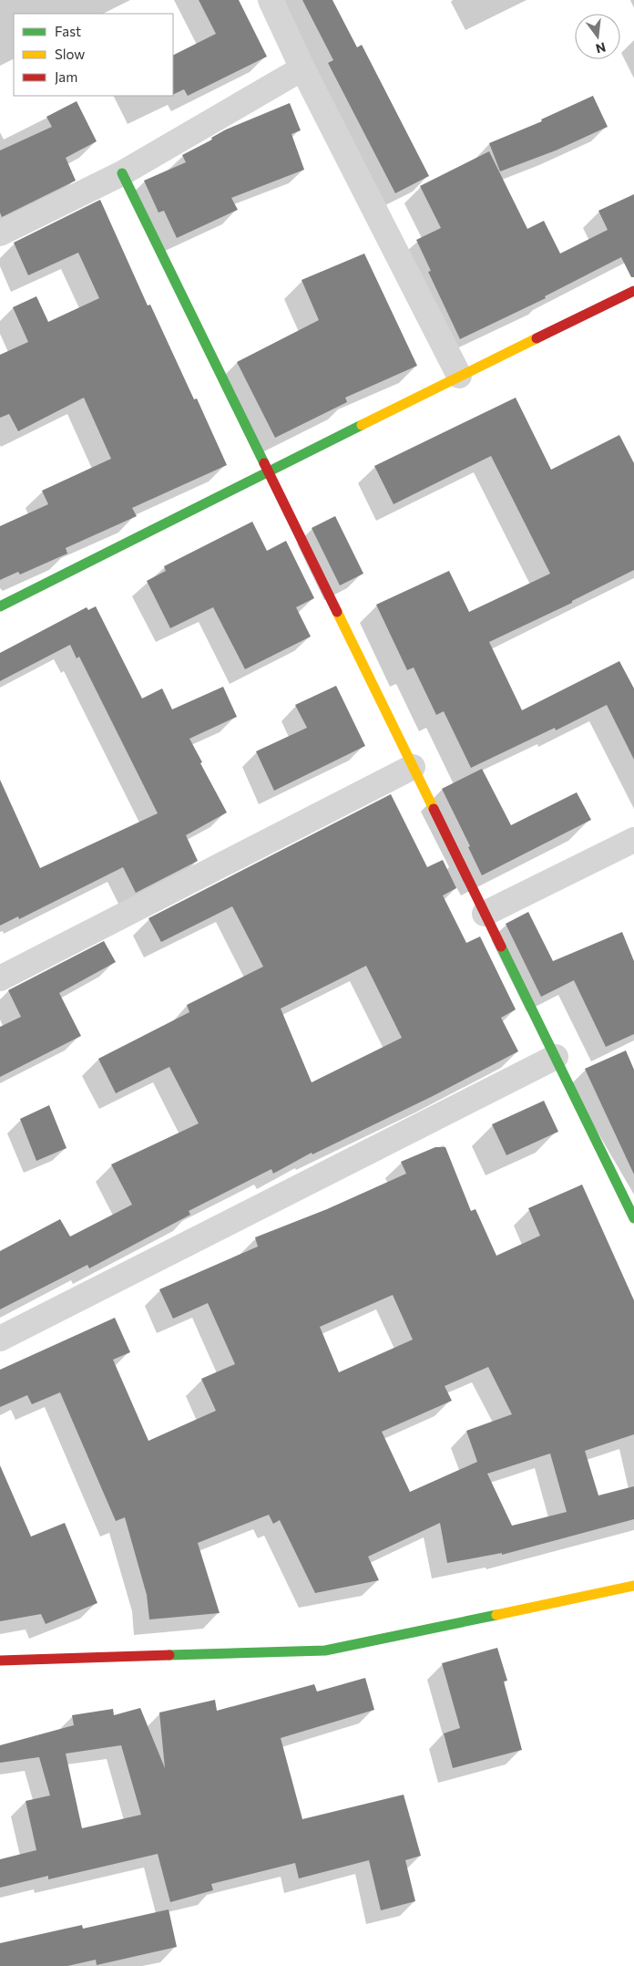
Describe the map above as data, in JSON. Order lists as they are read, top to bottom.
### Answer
{
  "legend": ["Fast", "Slow", "Jam"],
  "north": "bottom"
}
